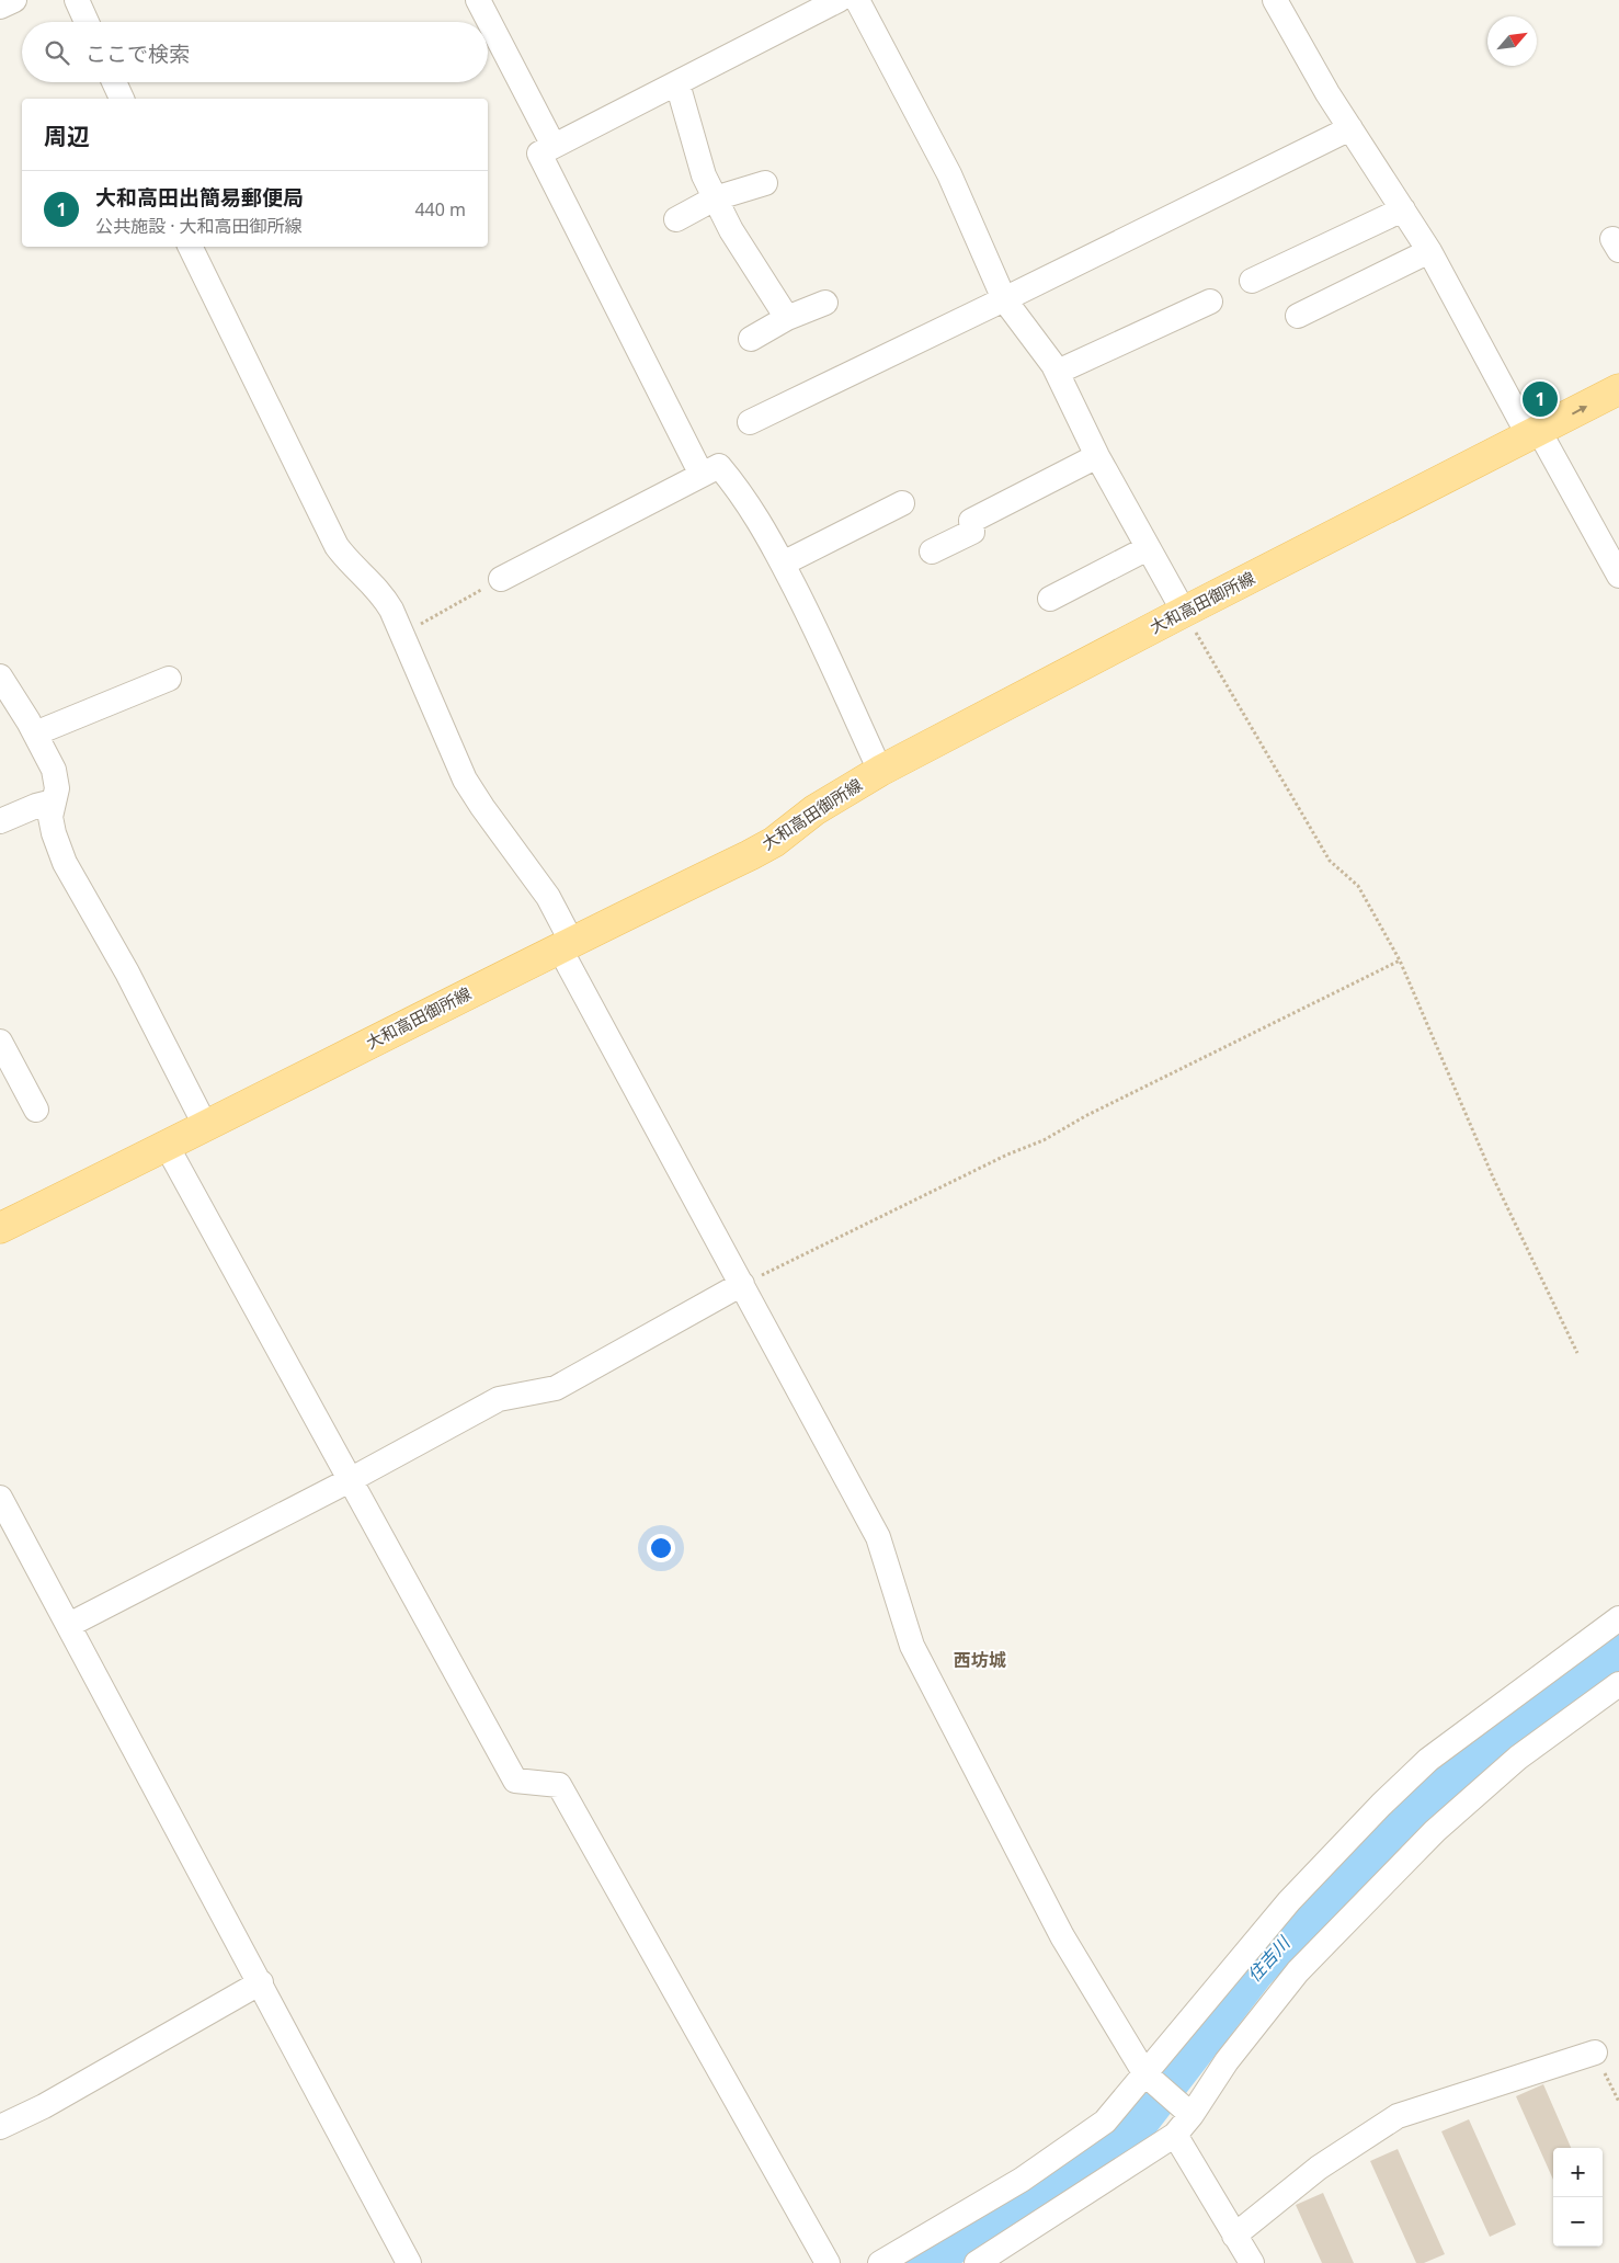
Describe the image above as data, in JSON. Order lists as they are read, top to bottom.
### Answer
{
  "streets": {
    "main road": ["大和高田御所線"]
  },
  "districts": ["西坊城"],
  "water": ["住吉川"],
  "north": "top right",
  "page": {
    "search": "ここで検索",
    "heading": "周辺",
    "list": [
      {
        "mark": "1",
        "name": "大和高田出簡易郵便局",
        "note": "公共施設 · 大和高田御所線",
        "value": "440 m"
      }
    ],
    "pins": "1",
    "map_buttons": ["+", "−"]
  }
}
